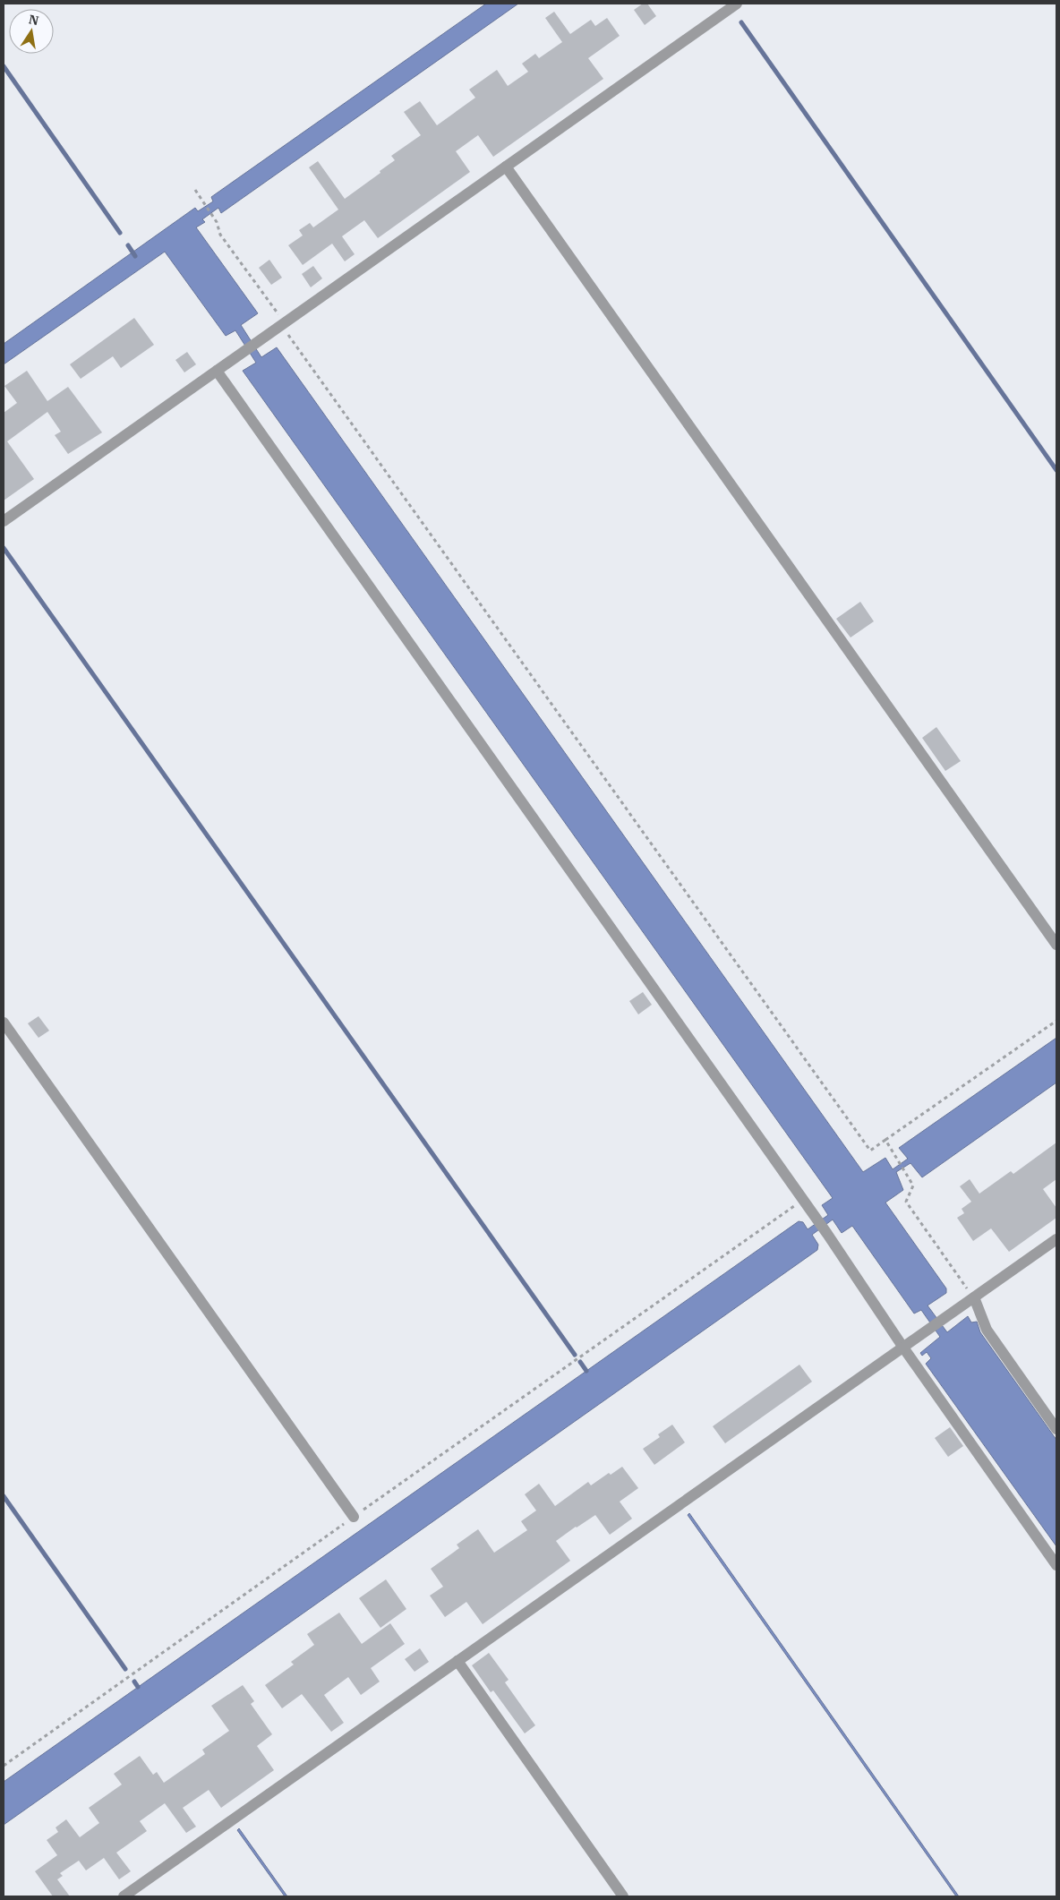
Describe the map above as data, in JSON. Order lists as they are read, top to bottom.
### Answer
{
  "north": "top"
}
